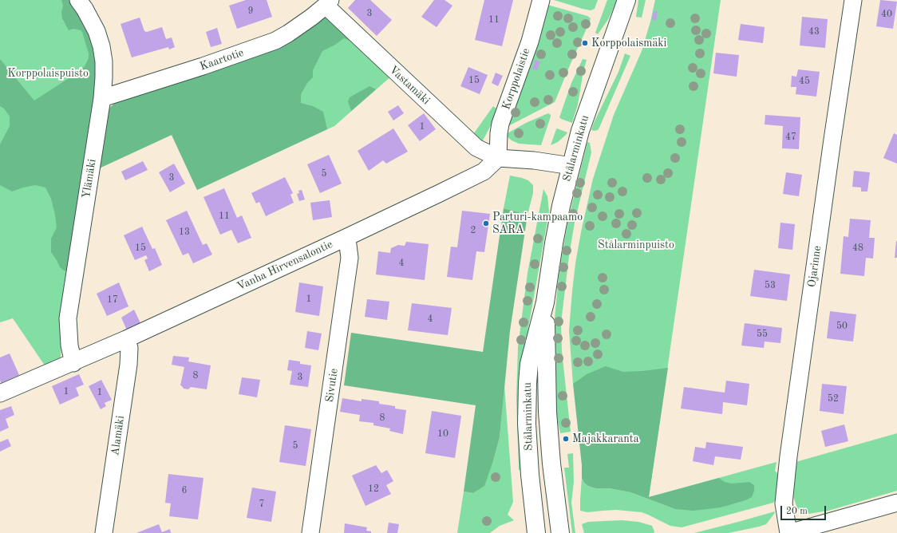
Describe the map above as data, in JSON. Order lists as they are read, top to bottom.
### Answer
{
  "streets": {
    "main road": ["Stålarminkatu"],
    "street": [
      "Kaartotie",
      "Korppolaistie",
      "Vastamäki",
      "Ylämäki",
      "Vanha Hirvensalontie",
      "Ojarinne",
      "Sivutie",
      "Alamäki"
    ]
  },
  "crossings": [
    ["Kaartotie", "Vastamäki"],
    ["Kaartotie", "Ylämäki"],
    ["Korppolaistie", "Vastamäki"],
    ["Korppolaistie", "Vanha Hirvensalontie"],
    ["Vastamäki", "Vanha Hirvensalontie"],
    ["Ylämäki", "Vanha Hirvensalontie"],
    ["Vanha Hirvensalontie", "Sivutie"],
    ["Vanha Hirvensalontie", "Alamäki"]
  ],
  "parks": ["Korppolaispuisto", "Stålarminpuisto"],
  "places": ["Korppolaismäki", "Parturi-kampaamo SARA", "Majakkaranta"],
  "house_numbers": [
    "9",
    "3",
    "40",
    "11",
    "43",
    "15",
    "45",
    "1",
    "47",
    "5",
    "3",
    "11",
    "2",
    "13",
    "15",
    "48",
    "4",
    "53",
    "1",
    "17",
    "4",
    "50",
    "55",
    "8",
    "3",
    "1",
    "1",
    "52",
    "8",
    "10",
    "5",
    "12",
    "6",
    "7"
  ],
  "scale_bar": "20 m"
}
